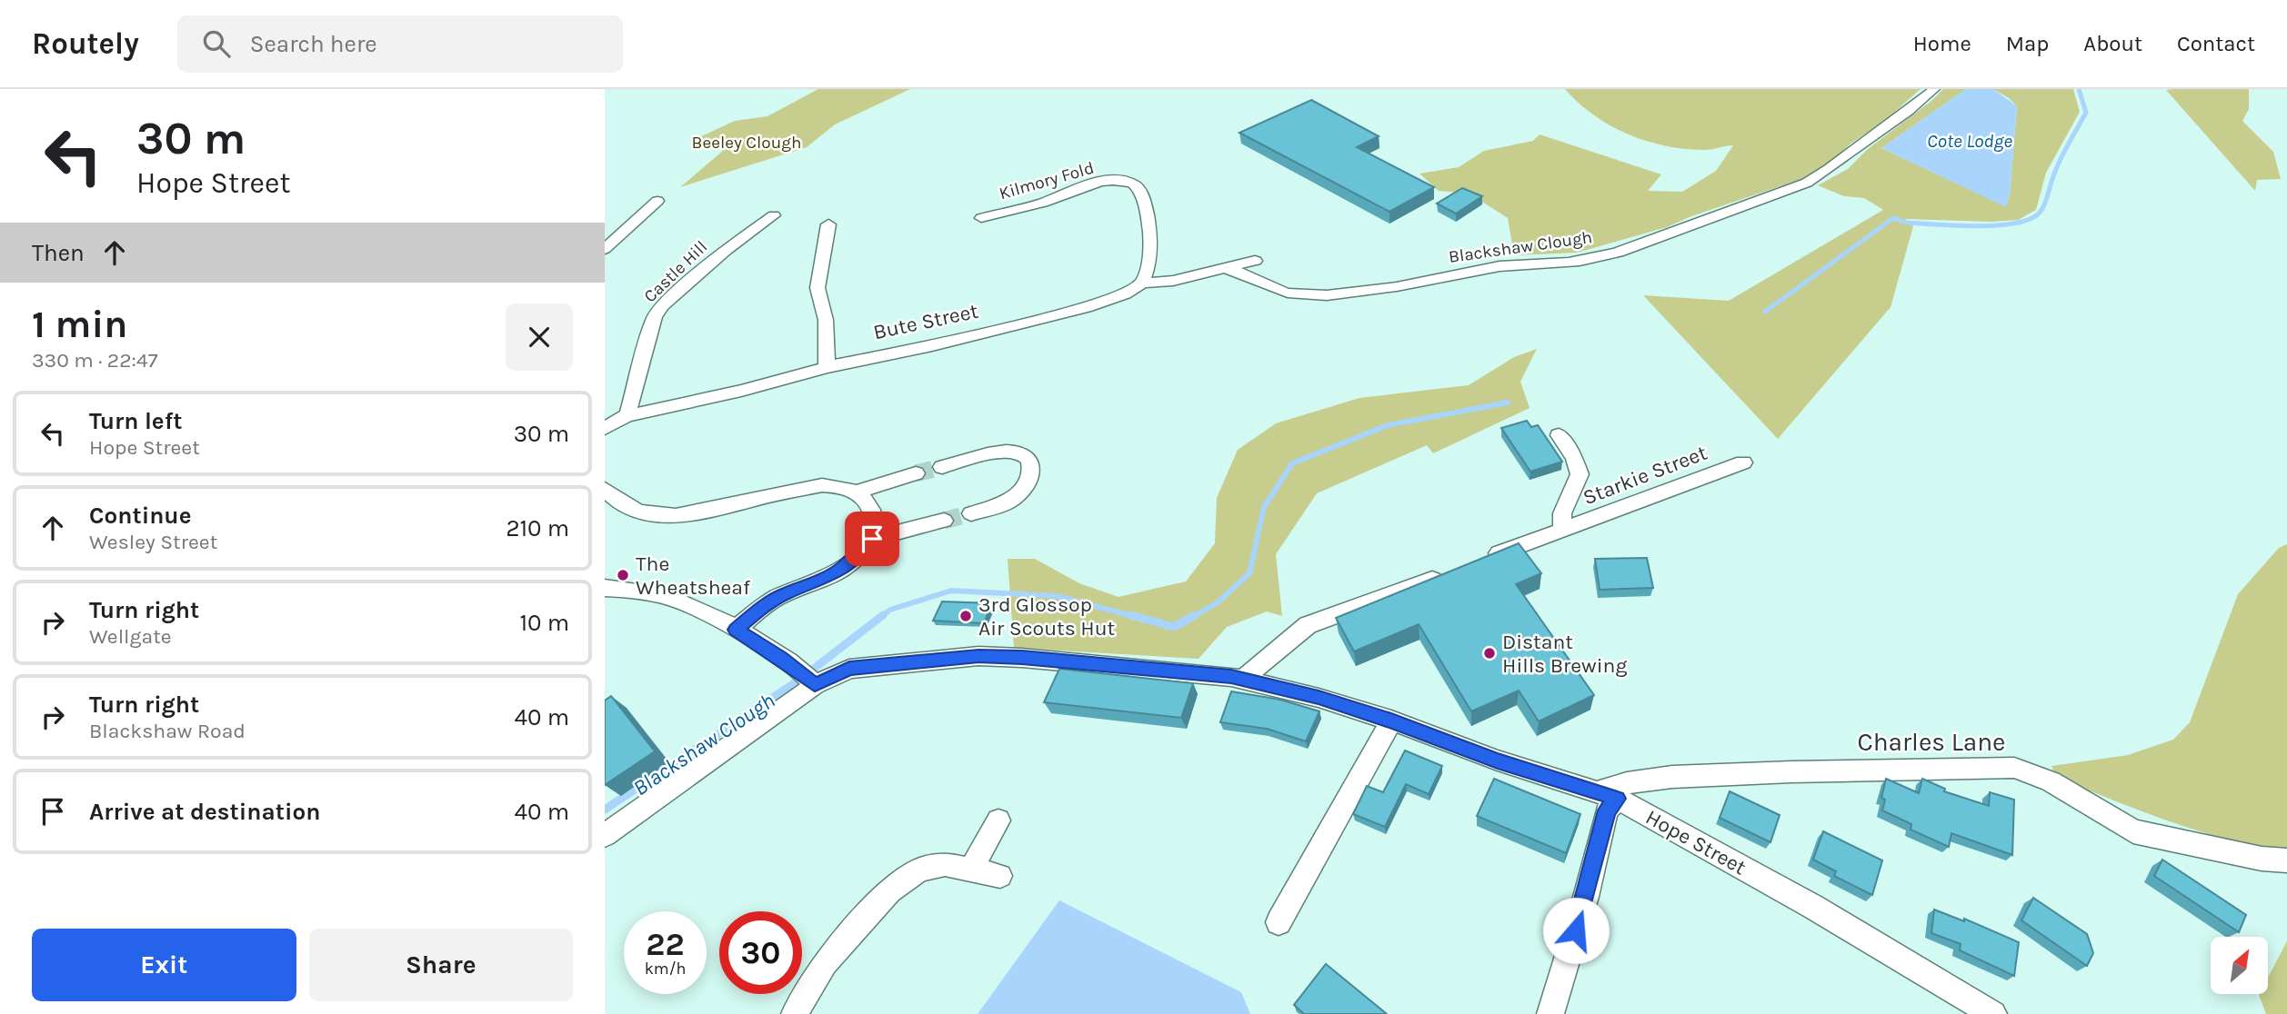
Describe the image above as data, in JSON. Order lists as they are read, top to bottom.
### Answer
{
  "streets": {
    "street": [
      "Kilmory Fold",
      "Blackshaw Clough",
      "Castle Hill",
      "Bute Street",
      "Starkie Street",
      "Charles Lane",
      "Hope Street"
    ]
  },
  "crossings": [
    ["Kilmory Fold", "Bute Street"],
    ["Blackshaw Clough", "Bute Street"],
    ["Castle Hill", "Bute Street"],
    ["Charles Lane", "Hope Street"]
  ],
  "water": ["Cote Lodge", "Blackshaw Clough"],
  "parks": ["Beeley Clough"],
  "places": ["The Wheatsheaf", "3rd Glossop Air Scouts Hut", "Distant Hills Brewing"],
  "north": "top right",
  "page": {
    "header": "Routely",
    "search": "Search here",
    "nav": [
      "Home",
      "Map",
      "About",
      "Contact"
    ],
    "turn": ["30 m", "Hope Street"],
    "then": "Then",
    "heading": ["1 min", "330 m · 22:47"],
    "list": [
      {
        "name": "Turn left",
        "note": "Hope Street",
        "value": "30 m"
      },
      {
        "name": "Continue",
        "note": "Wesley Street",
        "value": "210 m"
      },
      {
        "name": "Turn right",
        "note": "Wellgate",
        "value": "10 m"
      },
      {
        "name": "Turn right",
        "note": "Blackshaw Road",
        "value": "40 m"
      },
      {
        "name": "Arrive at destination",
        "value": "40 m"
      }
    ],
    "speed": "22 km/h",
    "limit": "30",
    "buttons": ["Exit", "Share"]
  }
}
